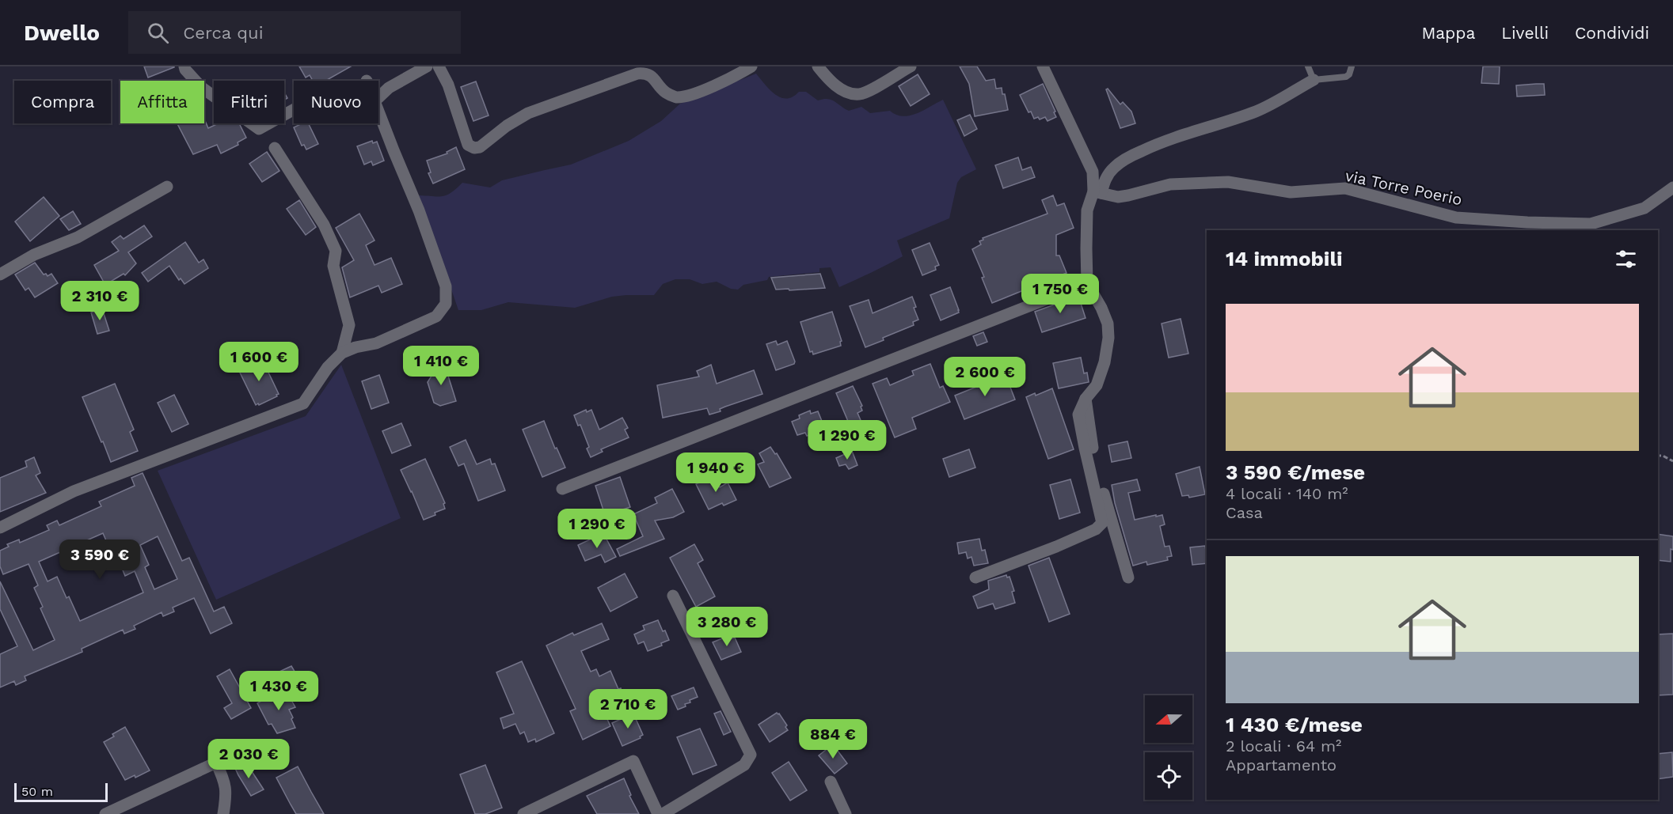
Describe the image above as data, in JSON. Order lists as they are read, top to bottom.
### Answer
{
  "streets": {
    "street": ["via Torre Poerio"]
  },
  "scale_bar": "50 m",
  "north": "left",
  "page": {
    "header": "Dwello",
    "search": "Cerca qui",
    "nav": ["Mappa", "Livelli", "Condividi"],
    "chip": [
      "Compra",
      "Affitta",
      "Filtri",
      "Nuovo"
    ],
    "heading": "14 immobili",
    "price": [
      "1 750 €",
      "2 310 €",
      "1 600 €",
      "1 410 €",
      "2 600 €",
      "1 290 €",
      "1 940 €",
      "1 290 €",
      "3 590 €",
      "3 280 €",
      "1 430 €",
      "2 710 €",
      "884 €",
      "2 030 €"
    ],
    "list": [
      {
        "name": "3 590 €/mese",
        "note": "4 locali · 140 m² · Casa"
      },
      {
        "name": "1 430 €/mese",
        "note": "2 locali · 64 m² · Appartamento"
      }
    ],
    "scale": "50 m"
  }
}
